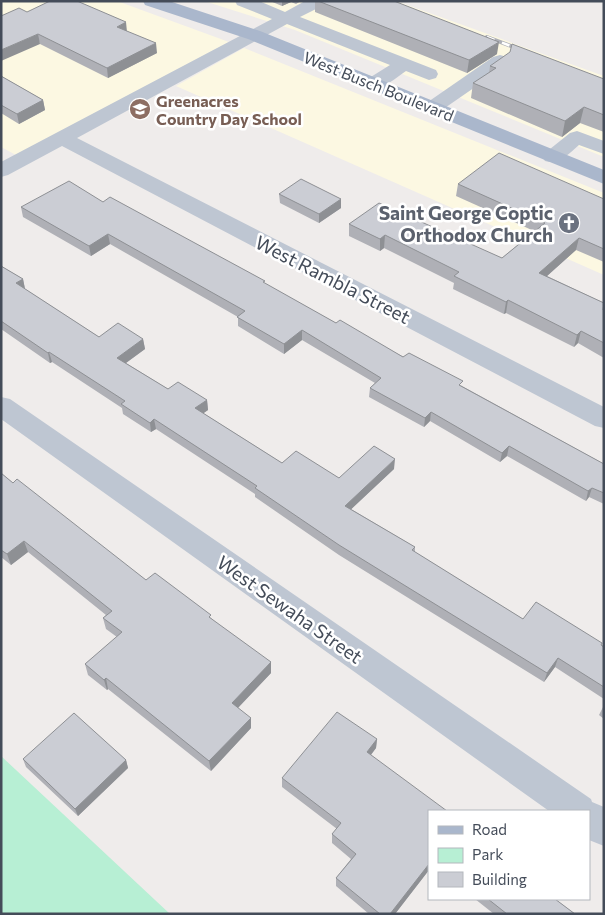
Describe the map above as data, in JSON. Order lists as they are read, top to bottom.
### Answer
{
  "streets": {
    "main road": ["West Busch Boulevard"],
    "street": ["West Rambla Street", "West Sewaha Street"]
  },
  "places": {
    "school or university": ["Greenacres Country Day School"],
    "church": ["Saint George Coptic Orthodox Church"]
  },
  "legend": ["Road", "Park", "Building"]
}
